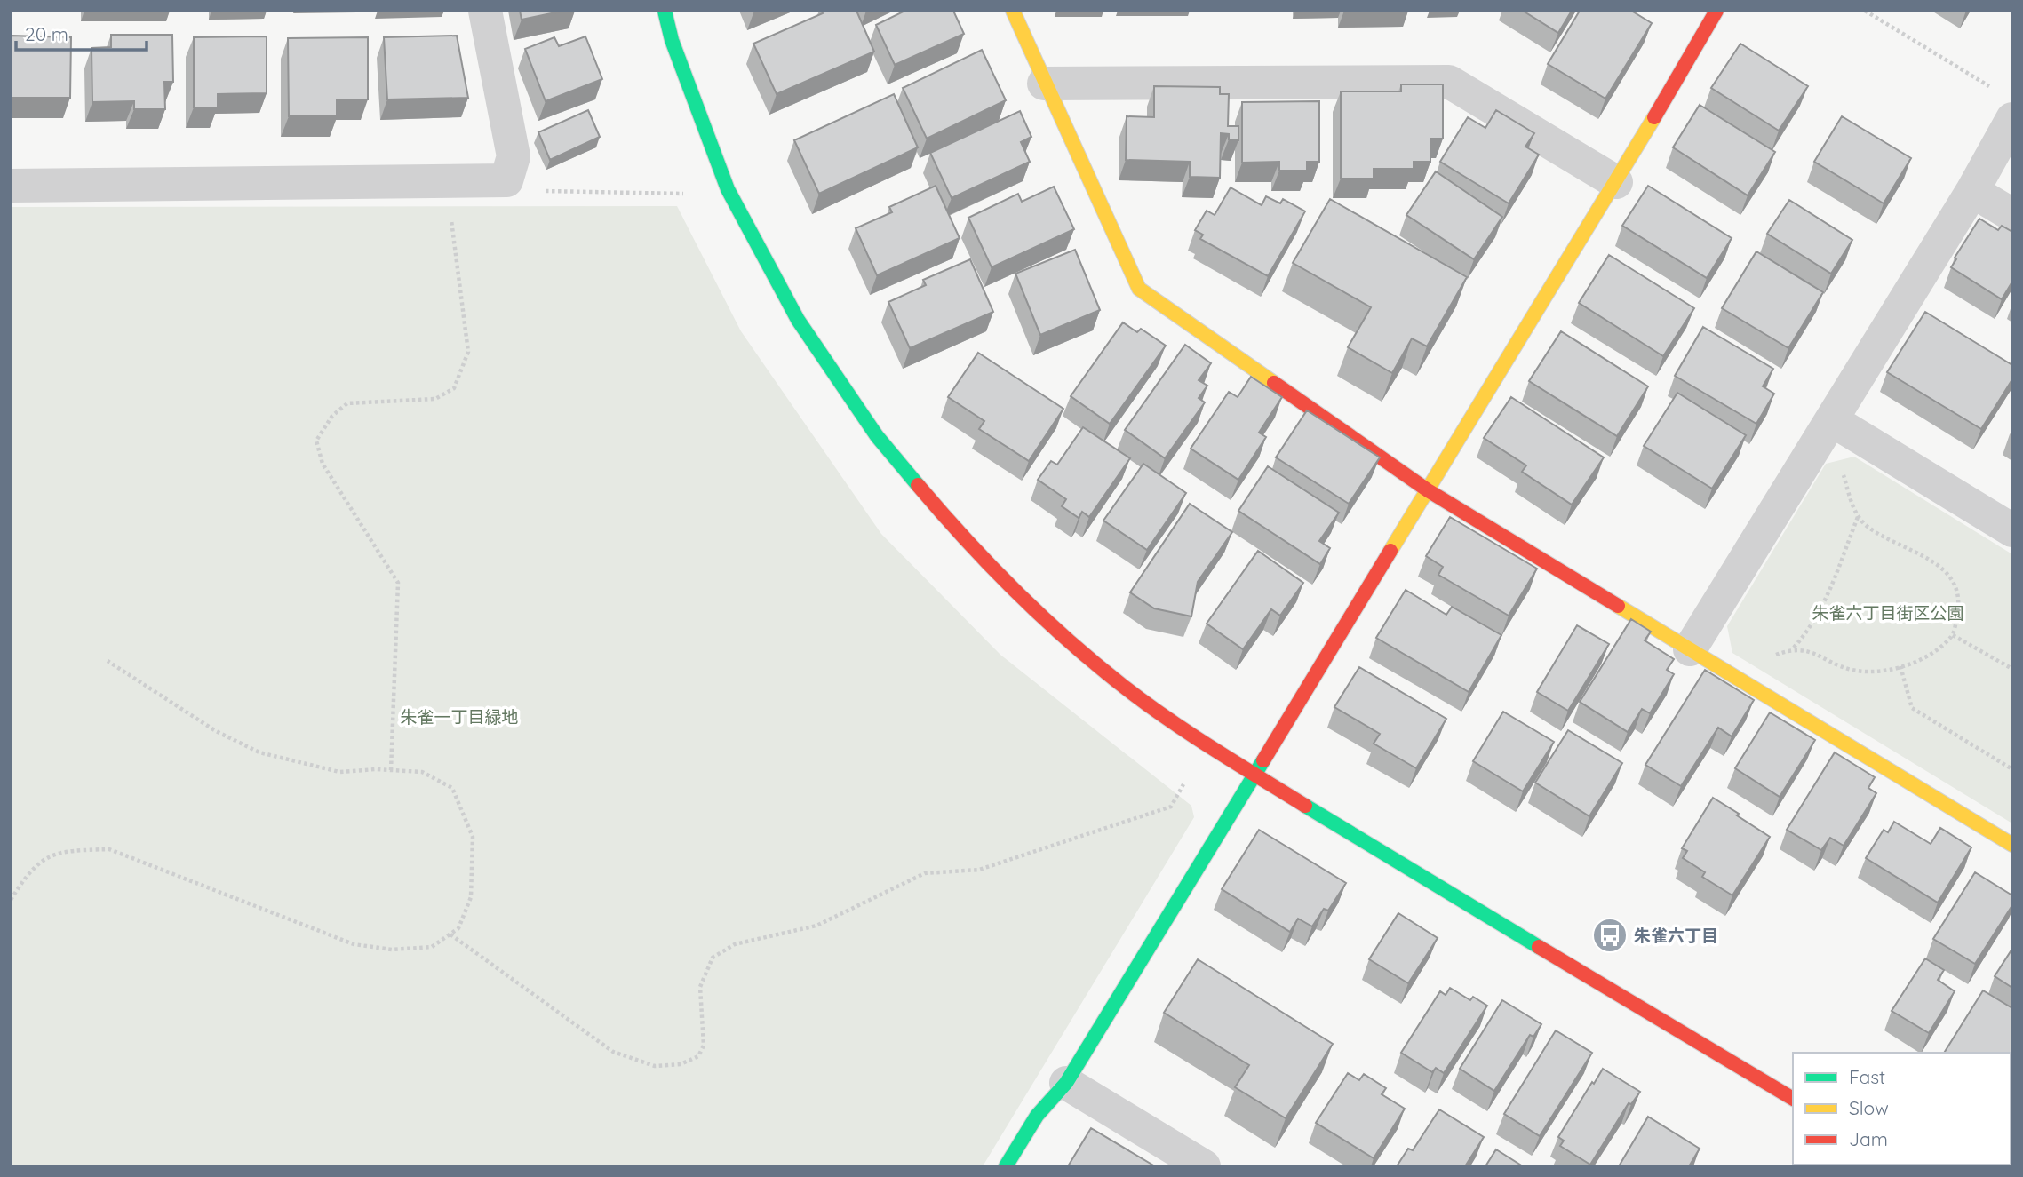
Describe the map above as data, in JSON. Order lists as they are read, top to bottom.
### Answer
{
  "parks": ["朱雀六丁目街区公園", "朱雀一丁目緑地"],
  "places": {
    "bus stop": ["朱雀六丁目"]
  },
  "legend": ["Fast", "Slow", "Jam"],
  "scale_bar": "20 m"
}
